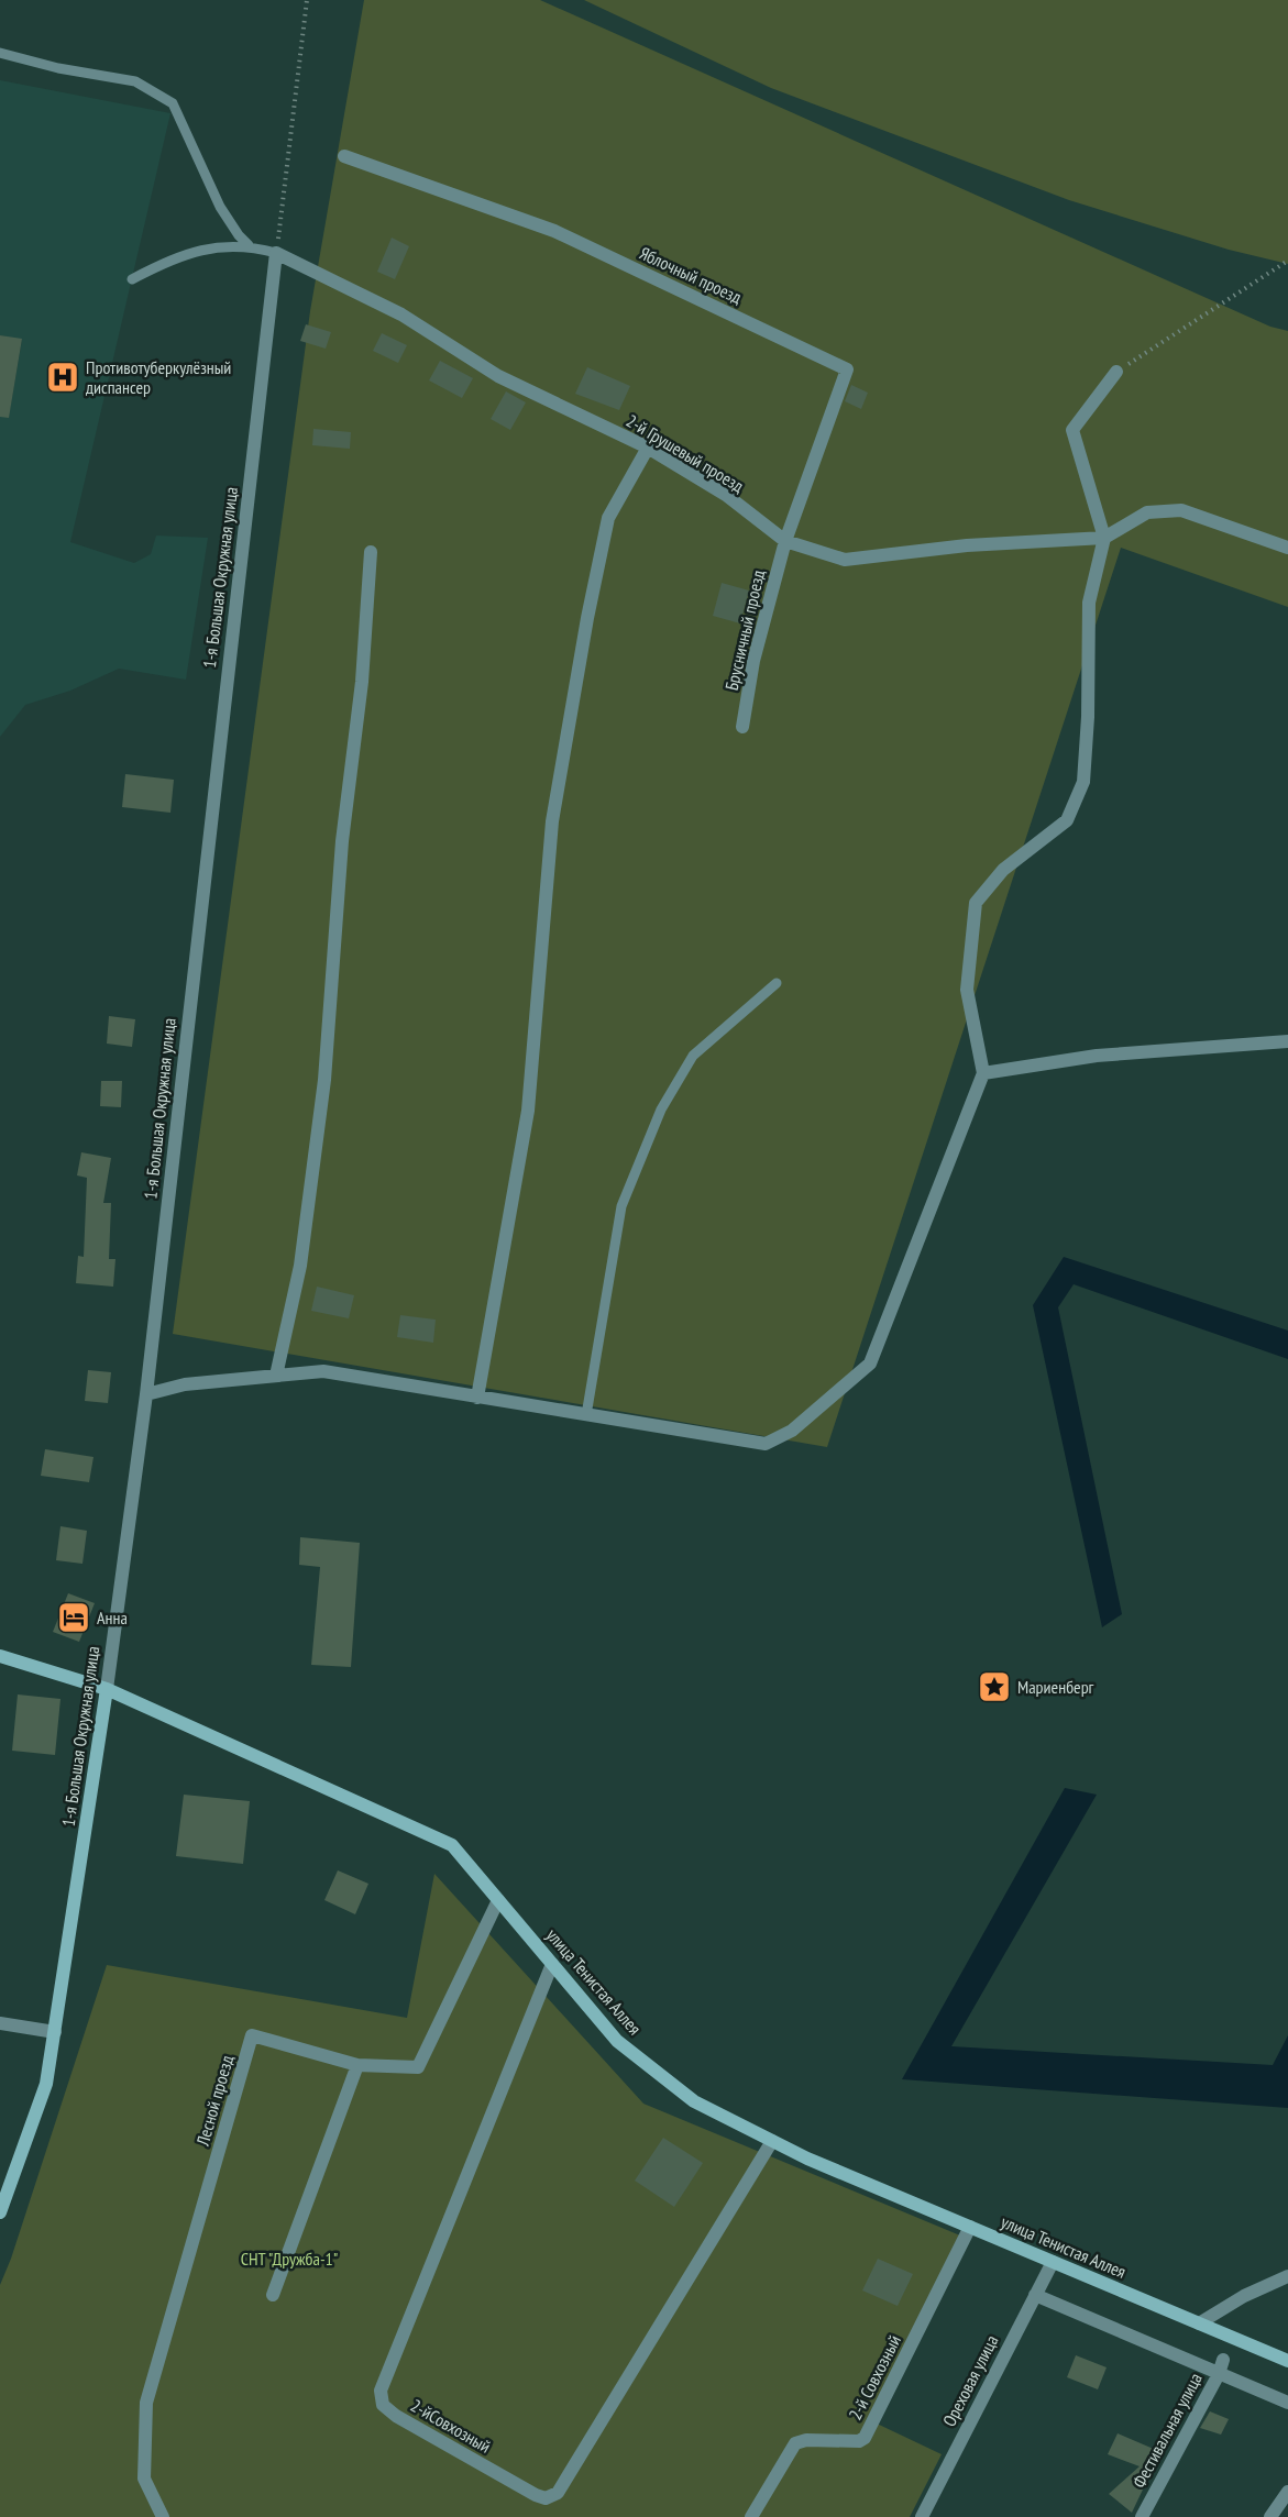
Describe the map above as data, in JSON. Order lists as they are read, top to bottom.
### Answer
{
  "streets": {
    "main road": ["1-я Большая Окружная улица", "улица Тенистая Аллея"],
    "street": [
      "Яблочный проезд",
      "2-й Грушевый проезд",
      "Брусничный проезд",
      "Лесной проезд",
      "2-й Совхозный",
      "Ореховая улица",
      "2-йСовхозный",
      "Фестивальная улица"
    ]
  },
  "crossings": [
    ["Яблочный проезд", "2-й Грушевый проезд"],
    ["Яблочный проезд", "Брусничный проезд"],
    ["2-й Грушевый проезд", "1-я Большая Окружная улица"],
    ["2-й Грушевый проезд", "Брусничный проезд"],
    ["1-я Большая Окружная улица", "улица Тенистая Аллея"],
    ["улица Тенистая Аллея", "Лесной проезд"],
    ["улица Тенистая Аллея", "2-й Совхозный"],
    ["улица Тенистая Аллея", "Ореховая улица"],
    ["улица Тенистая Аллея", "2-йСовхозный"]
  ],
  "parks": ["СНТ \"Дружба-1\""],
  "places": {
    "hospital": ["Противотуберкулёзный диспансер"],
    "hotel": ["Анна"],
    "place": ["Мариенберг"]
  }
}
